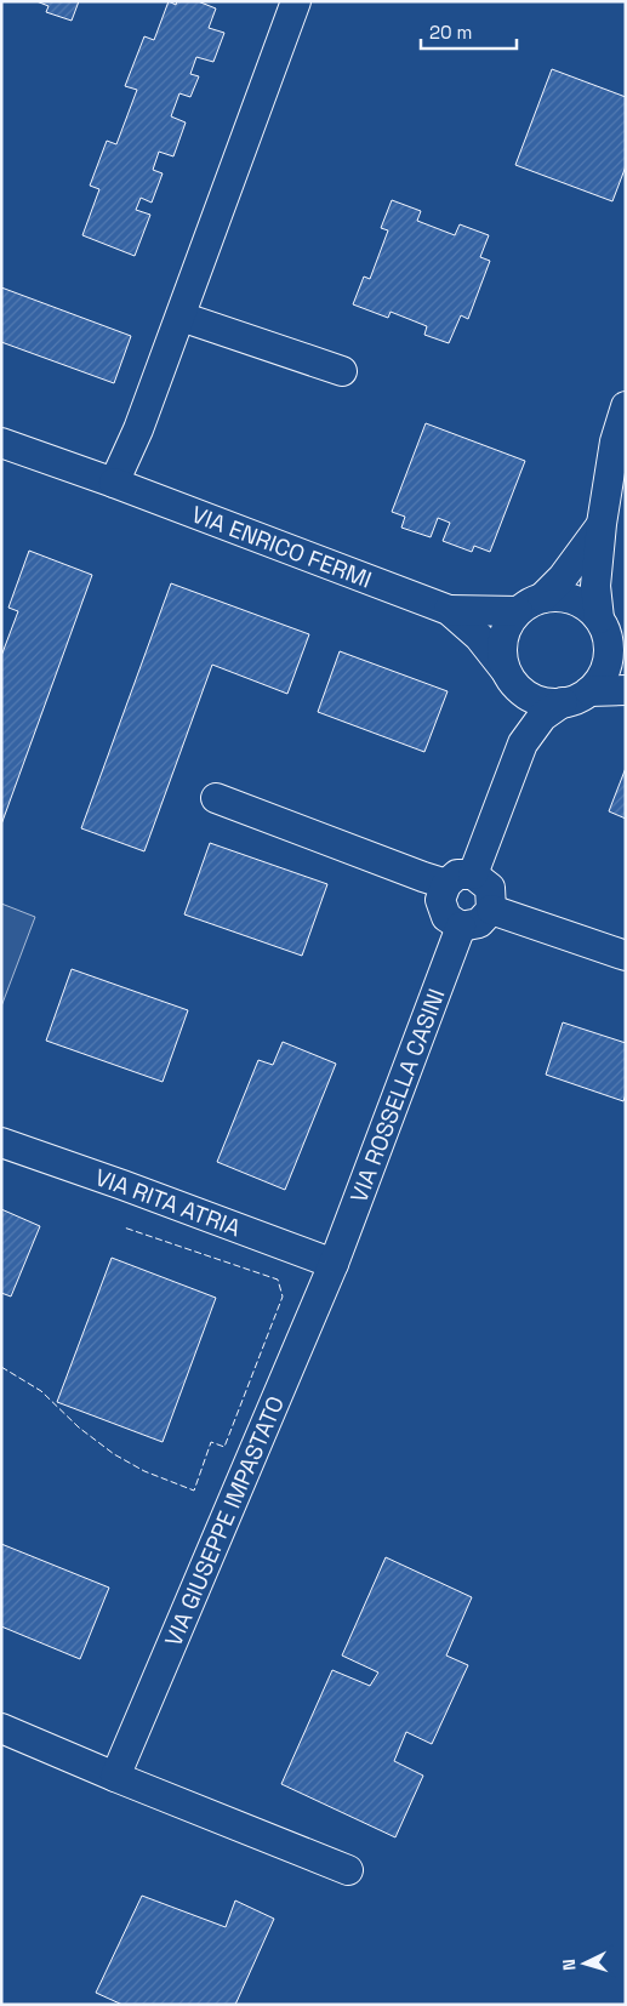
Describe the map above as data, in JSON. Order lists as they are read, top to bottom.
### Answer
{
  "streets": {
    "street": [
      "VIA ENRICO FERMI",
      "VIA ROSSELLA CASINI",
      "VIA RITA ATRIA",
      "VIA GIUSEPPE IMPASTATO"
    ]
  },
  "crossings": [
    ["VIA ROSSELLA CASINI", "VIA RITA ATRIA"],
    ["VIA ROSSELLA CASINI", "VIA GIUSEPPE IMPASTATO"],
    ["VIA RITA ATRIA", "VIA GIUSEPPE IMPASTATO"]
  ],
  "scale_bar": "20 m",
  "north": "left"
}
